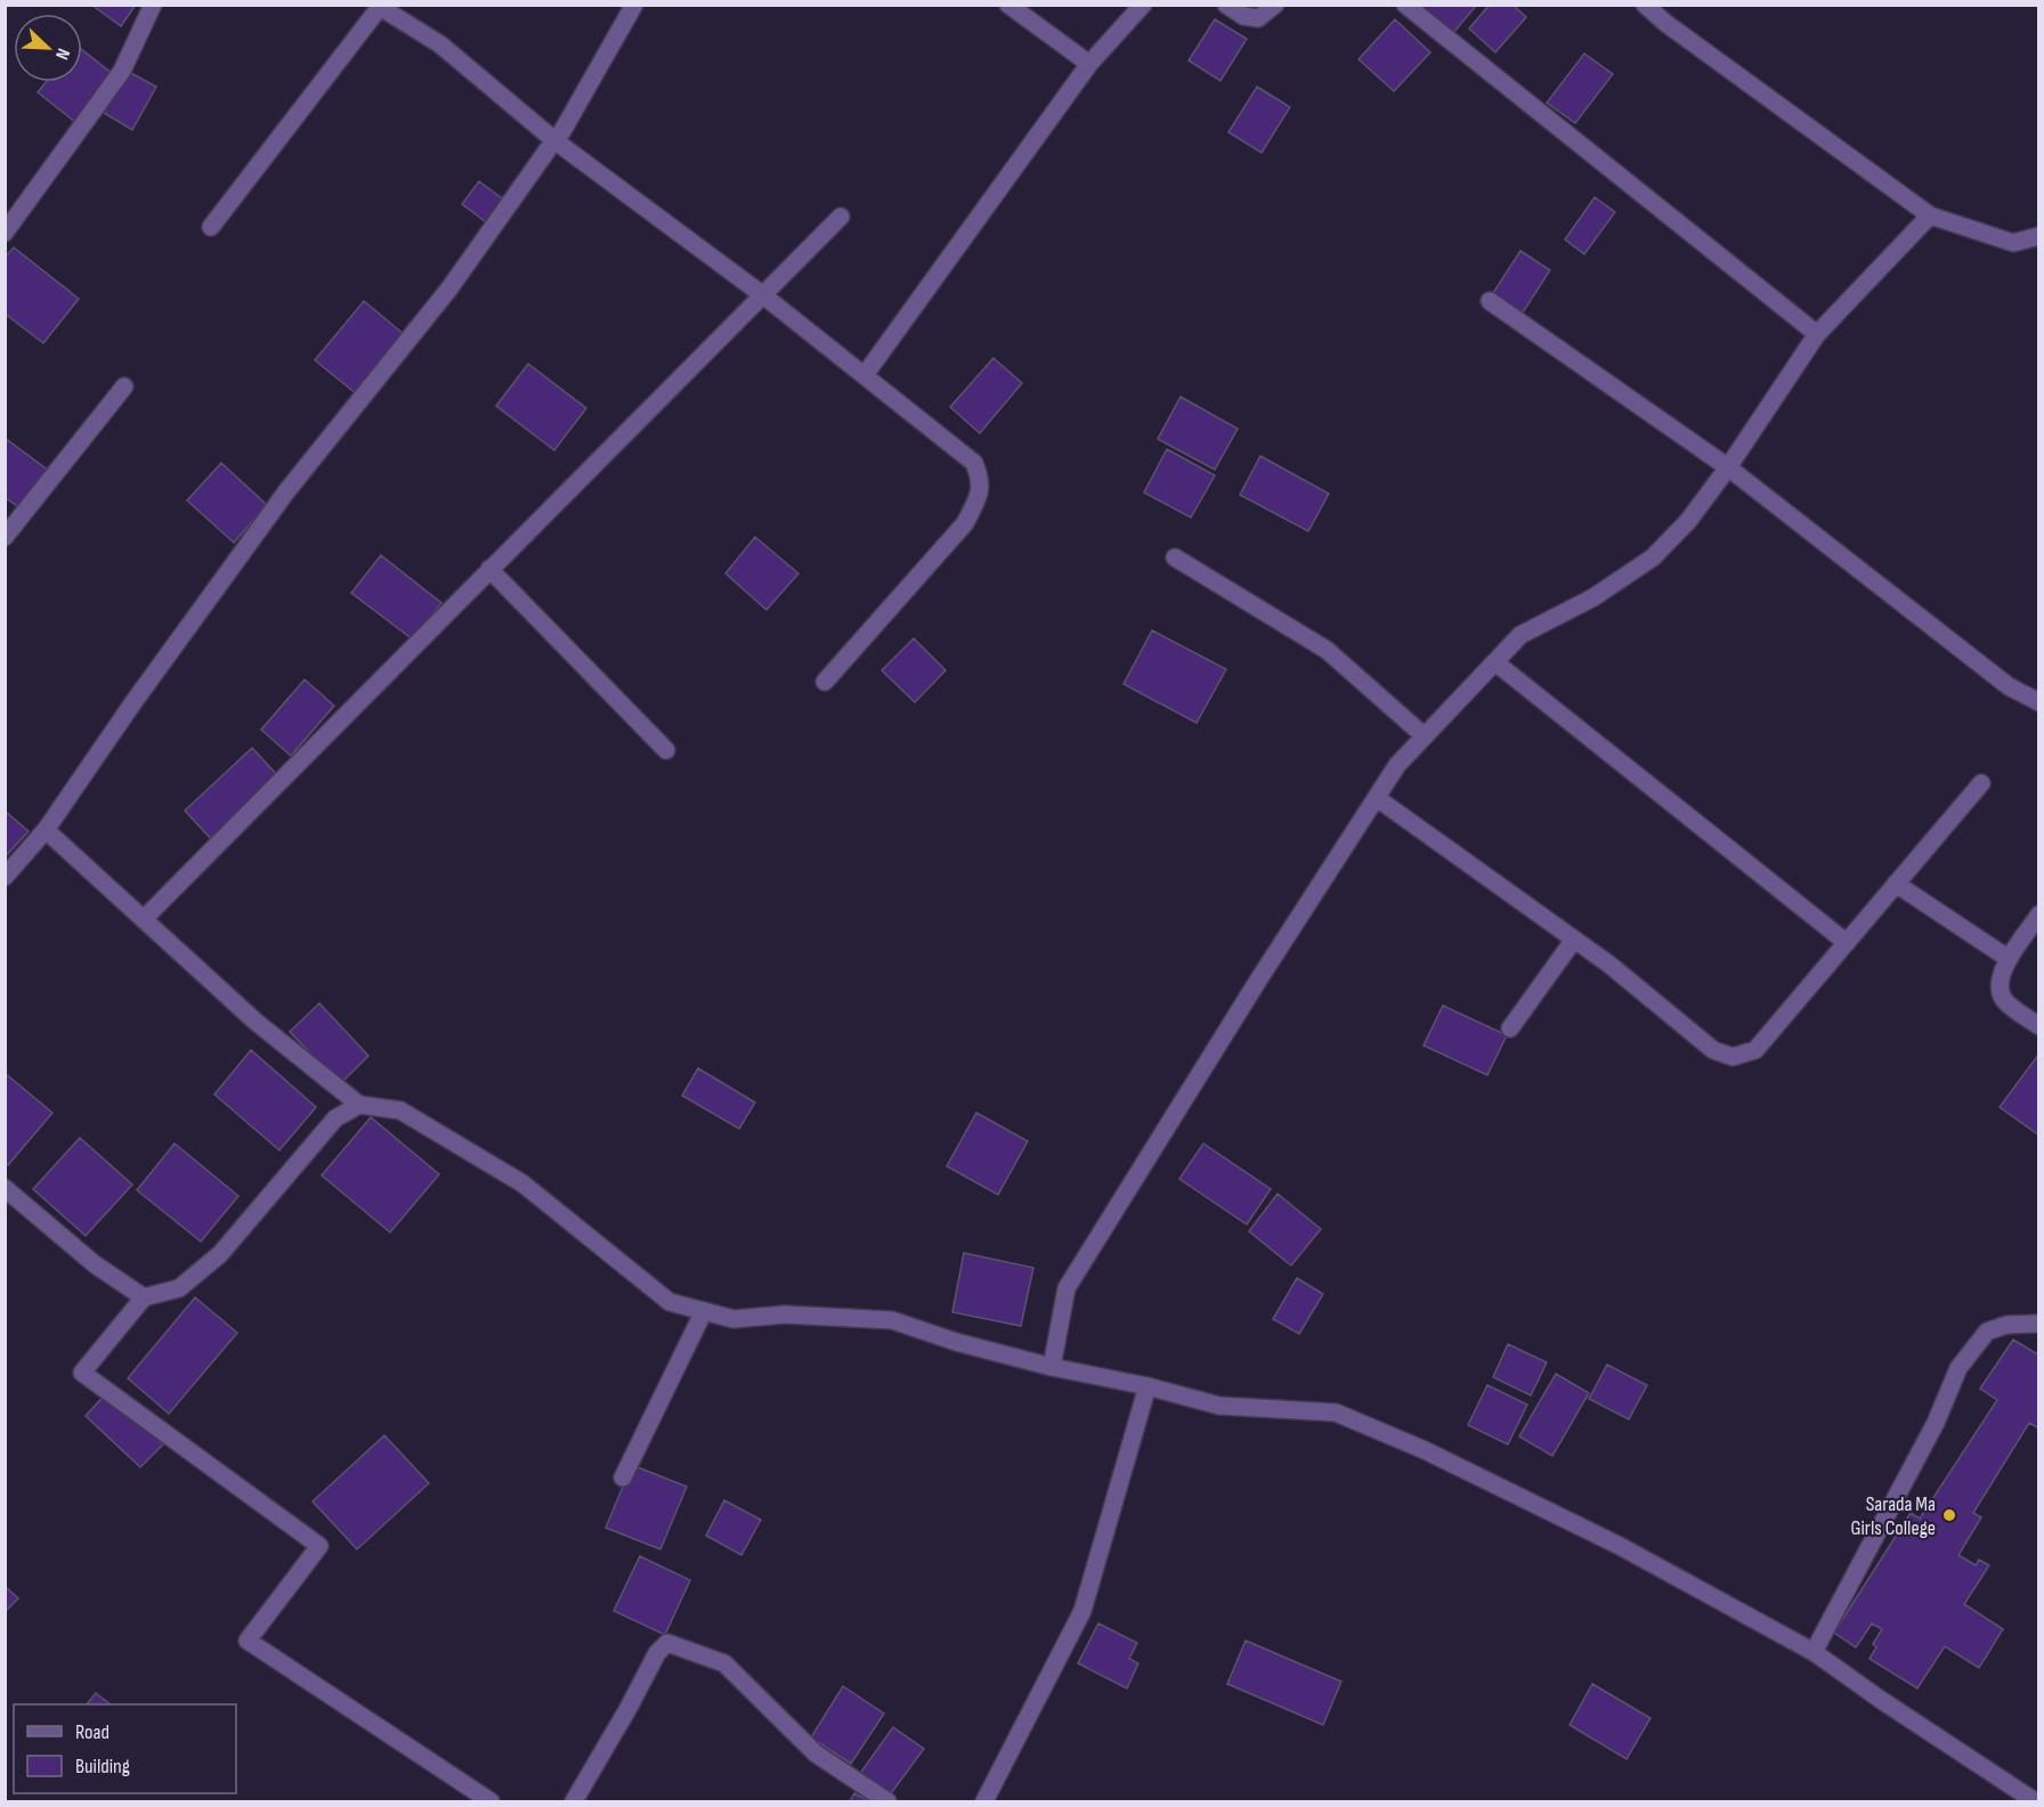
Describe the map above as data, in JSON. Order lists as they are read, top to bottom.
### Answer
{
  "places": ["Sarada Ma Girls College"],
  "legend": ["Road", "Building"],
  "north": "bottom right"
}
